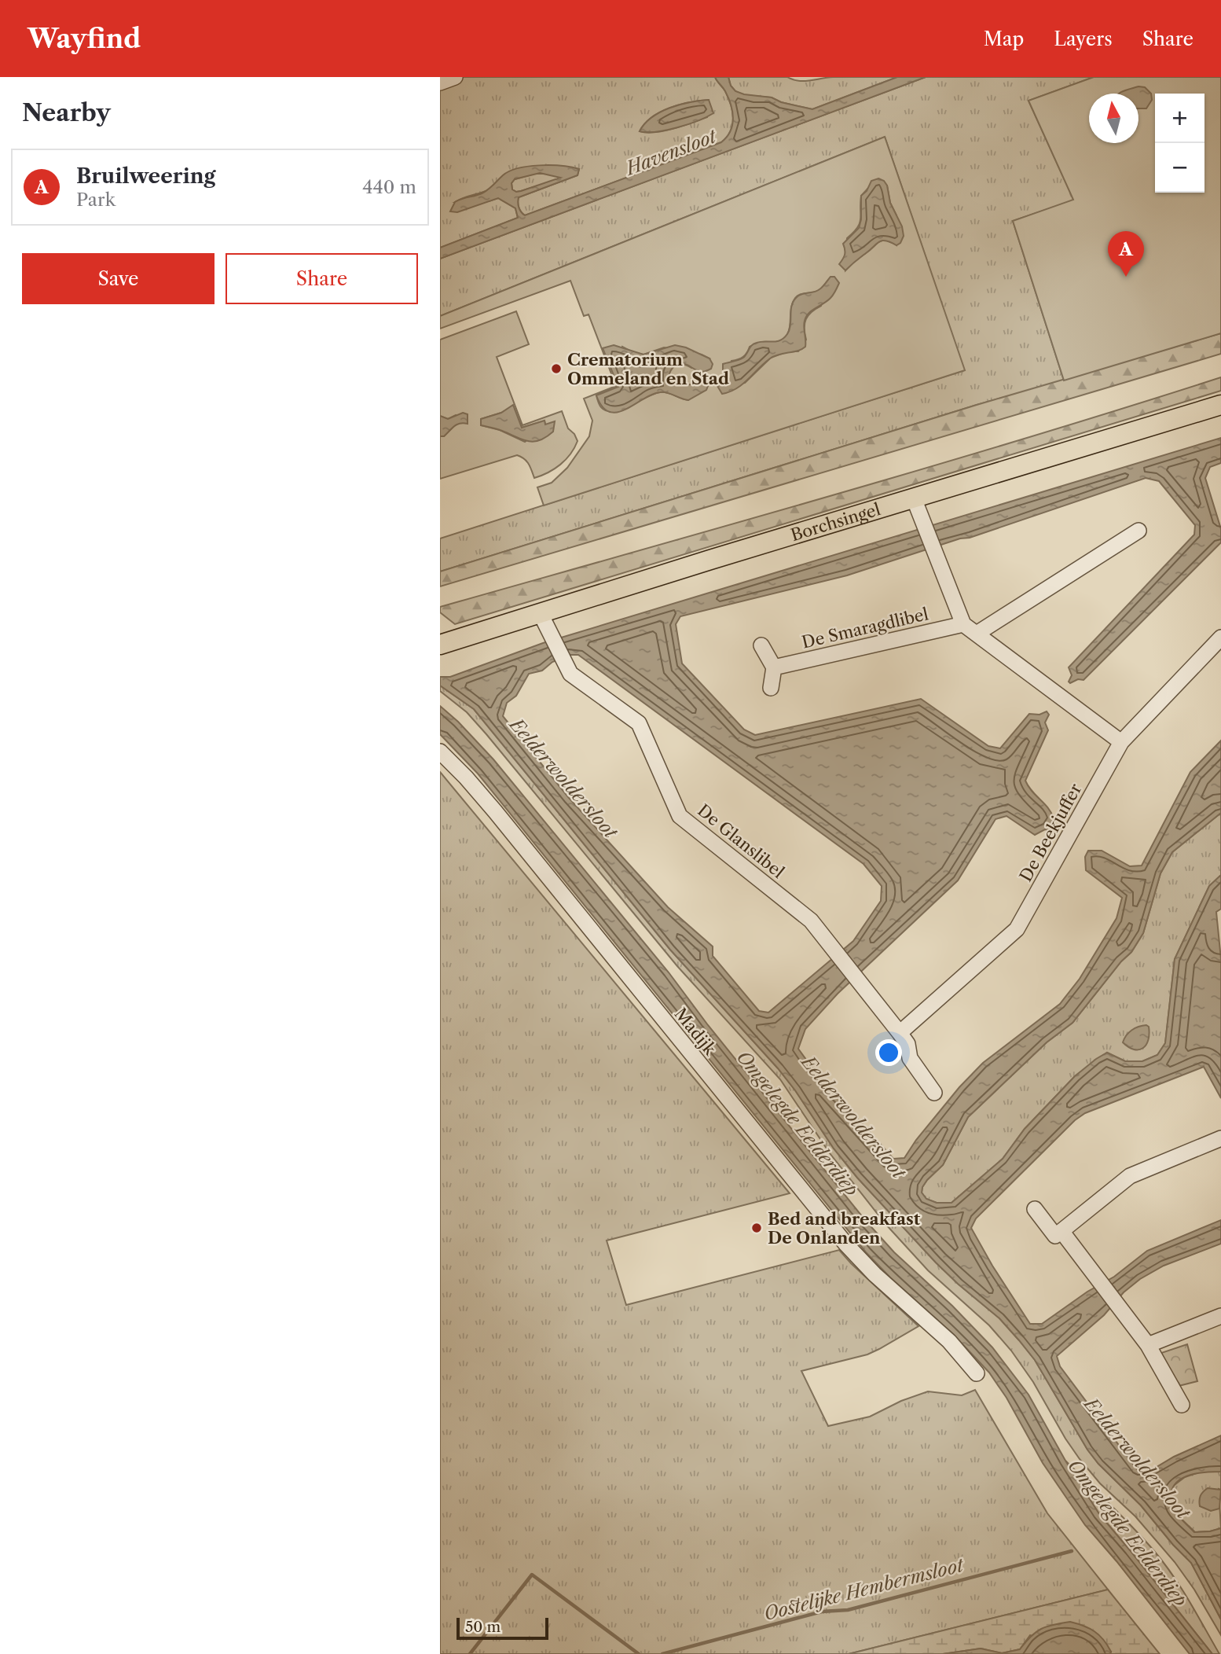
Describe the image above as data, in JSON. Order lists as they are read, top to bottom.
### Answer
{
  "streets": {
    "main road": ["Borchsingel"],
    "street": [
      "De Smaragdlibel",
      "De Beekjuffer",
      "De Glanslibel",
      "Madijk"
    ]
  },
  "crossings": [
    ["Borchsingel", "De Glanslibel"],
    ["De Beekjuffer", "De Glanslibel"]
  ],
  "water": [
    "Havensloot",
    "Eelderwoldersloot",
    "Omgelegde Eelderdiep",
    "Oostelijke Hembermsloot"
  ],
  "places": ["Crematorium Ommeland en Stad", "Bed and breakfast De Onlanden"],
  "scale_bar": "50 m",
  "north": "top",
  "page": {
    "header": "Wayfind",
    "nav": ["Map", "Layers", "Share"],
    "heading": "Nearby",
    "map_buttons": ["+", "−"],
    "list": [
      {
        "mark": "A",
        "name": "Bruilweering",
        "note": "Park",
        "value": "440 m"
      }
    ],
    "pins": "A",
    "buttons": ["Save", "Share"],
    "scale": "50 m"
  }
}
